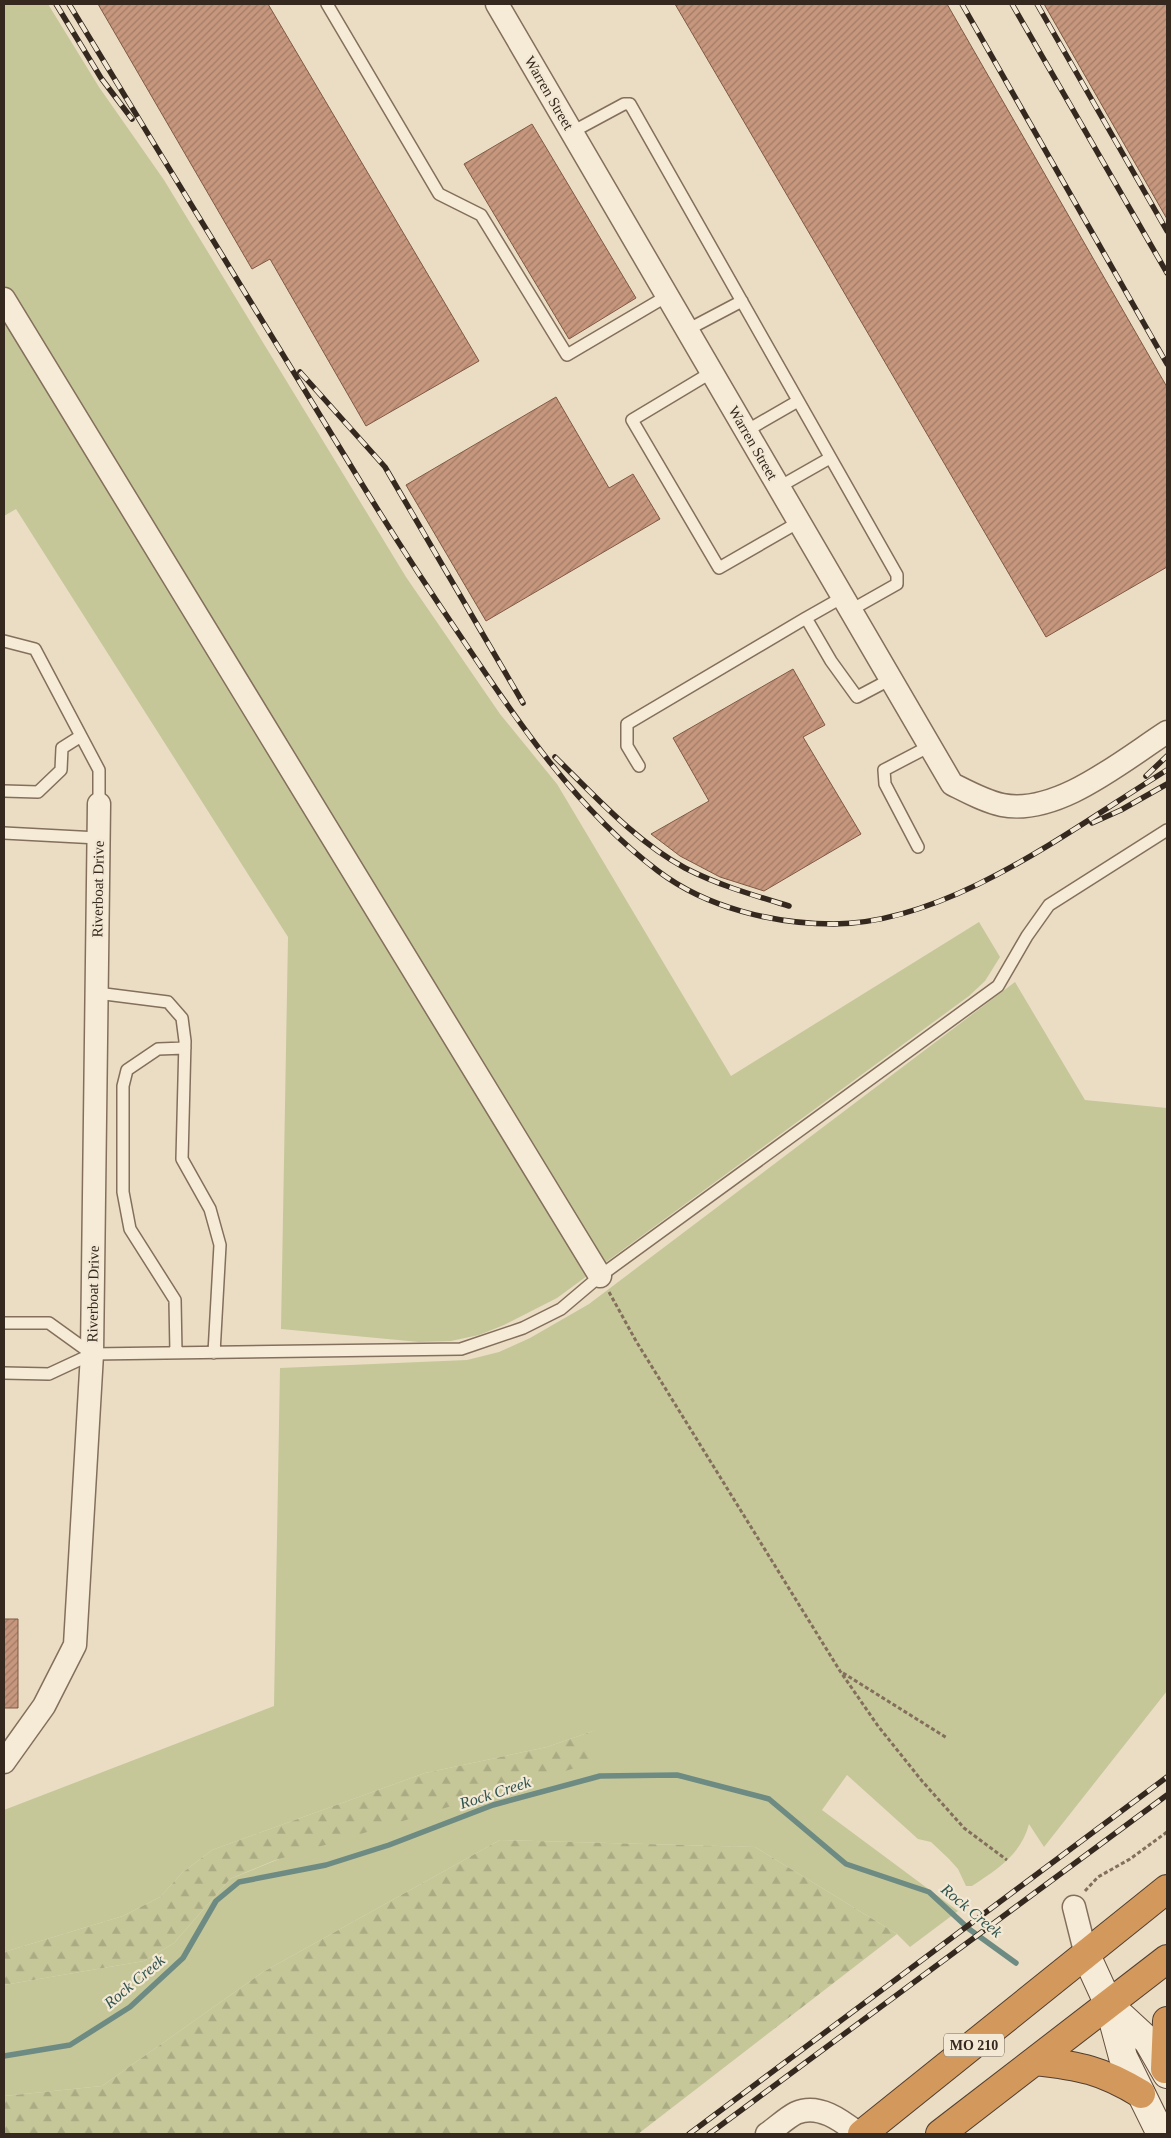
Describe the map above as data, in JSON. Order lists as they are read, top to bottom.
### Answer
{
  "streets": {
    "highway": ["MO 210"],
    "street": ["Warren Street", "Riverboat Drive"]
  },
  "water": ["Rock Creek"]
}
